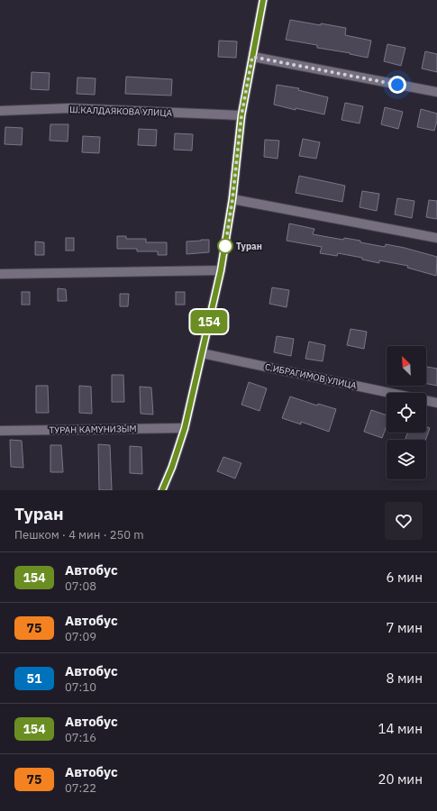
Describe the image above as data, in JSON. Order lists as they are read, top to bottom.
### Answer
{
  "streets": {
    "street": ["Ш.КАЛДАЯКОВА УЛИЦА", "С.ИБРАГИМОВ УЛИЦА", "ТУРАН КАМУНИЗЫМ"]
  },
  "places": ["Туран"],
  "lines": ["bus line 154"],
  "north": "top left",
  "page": {
    "on_map": "154",
    "heading": ["Туран", "Пешком · 4 мин · 250 m"],
    "list": [
      {
        "mark": "154",
        "name": "Автобус",
        "note": "07:08",
        "value": "6 мин"
      },
      {
        "mark": "75",
        "name": "Автобус",
        "note": "07:09",
        "value": "7 мин"
      },
      {
        "mark": "51",
        "name": "Автобус",
        "note": "07:10",
        "value": "8 мин"
      },
      {
        "mark": "154",
        "name": "Автобус",
        "note": "07:16",
        "value": "14 мин"
      },
      {
        "mark": "75",
        "name": "Автобус",
        "note": "07:22",
        "value": "20 мин"
      }
    ]
  }
}
